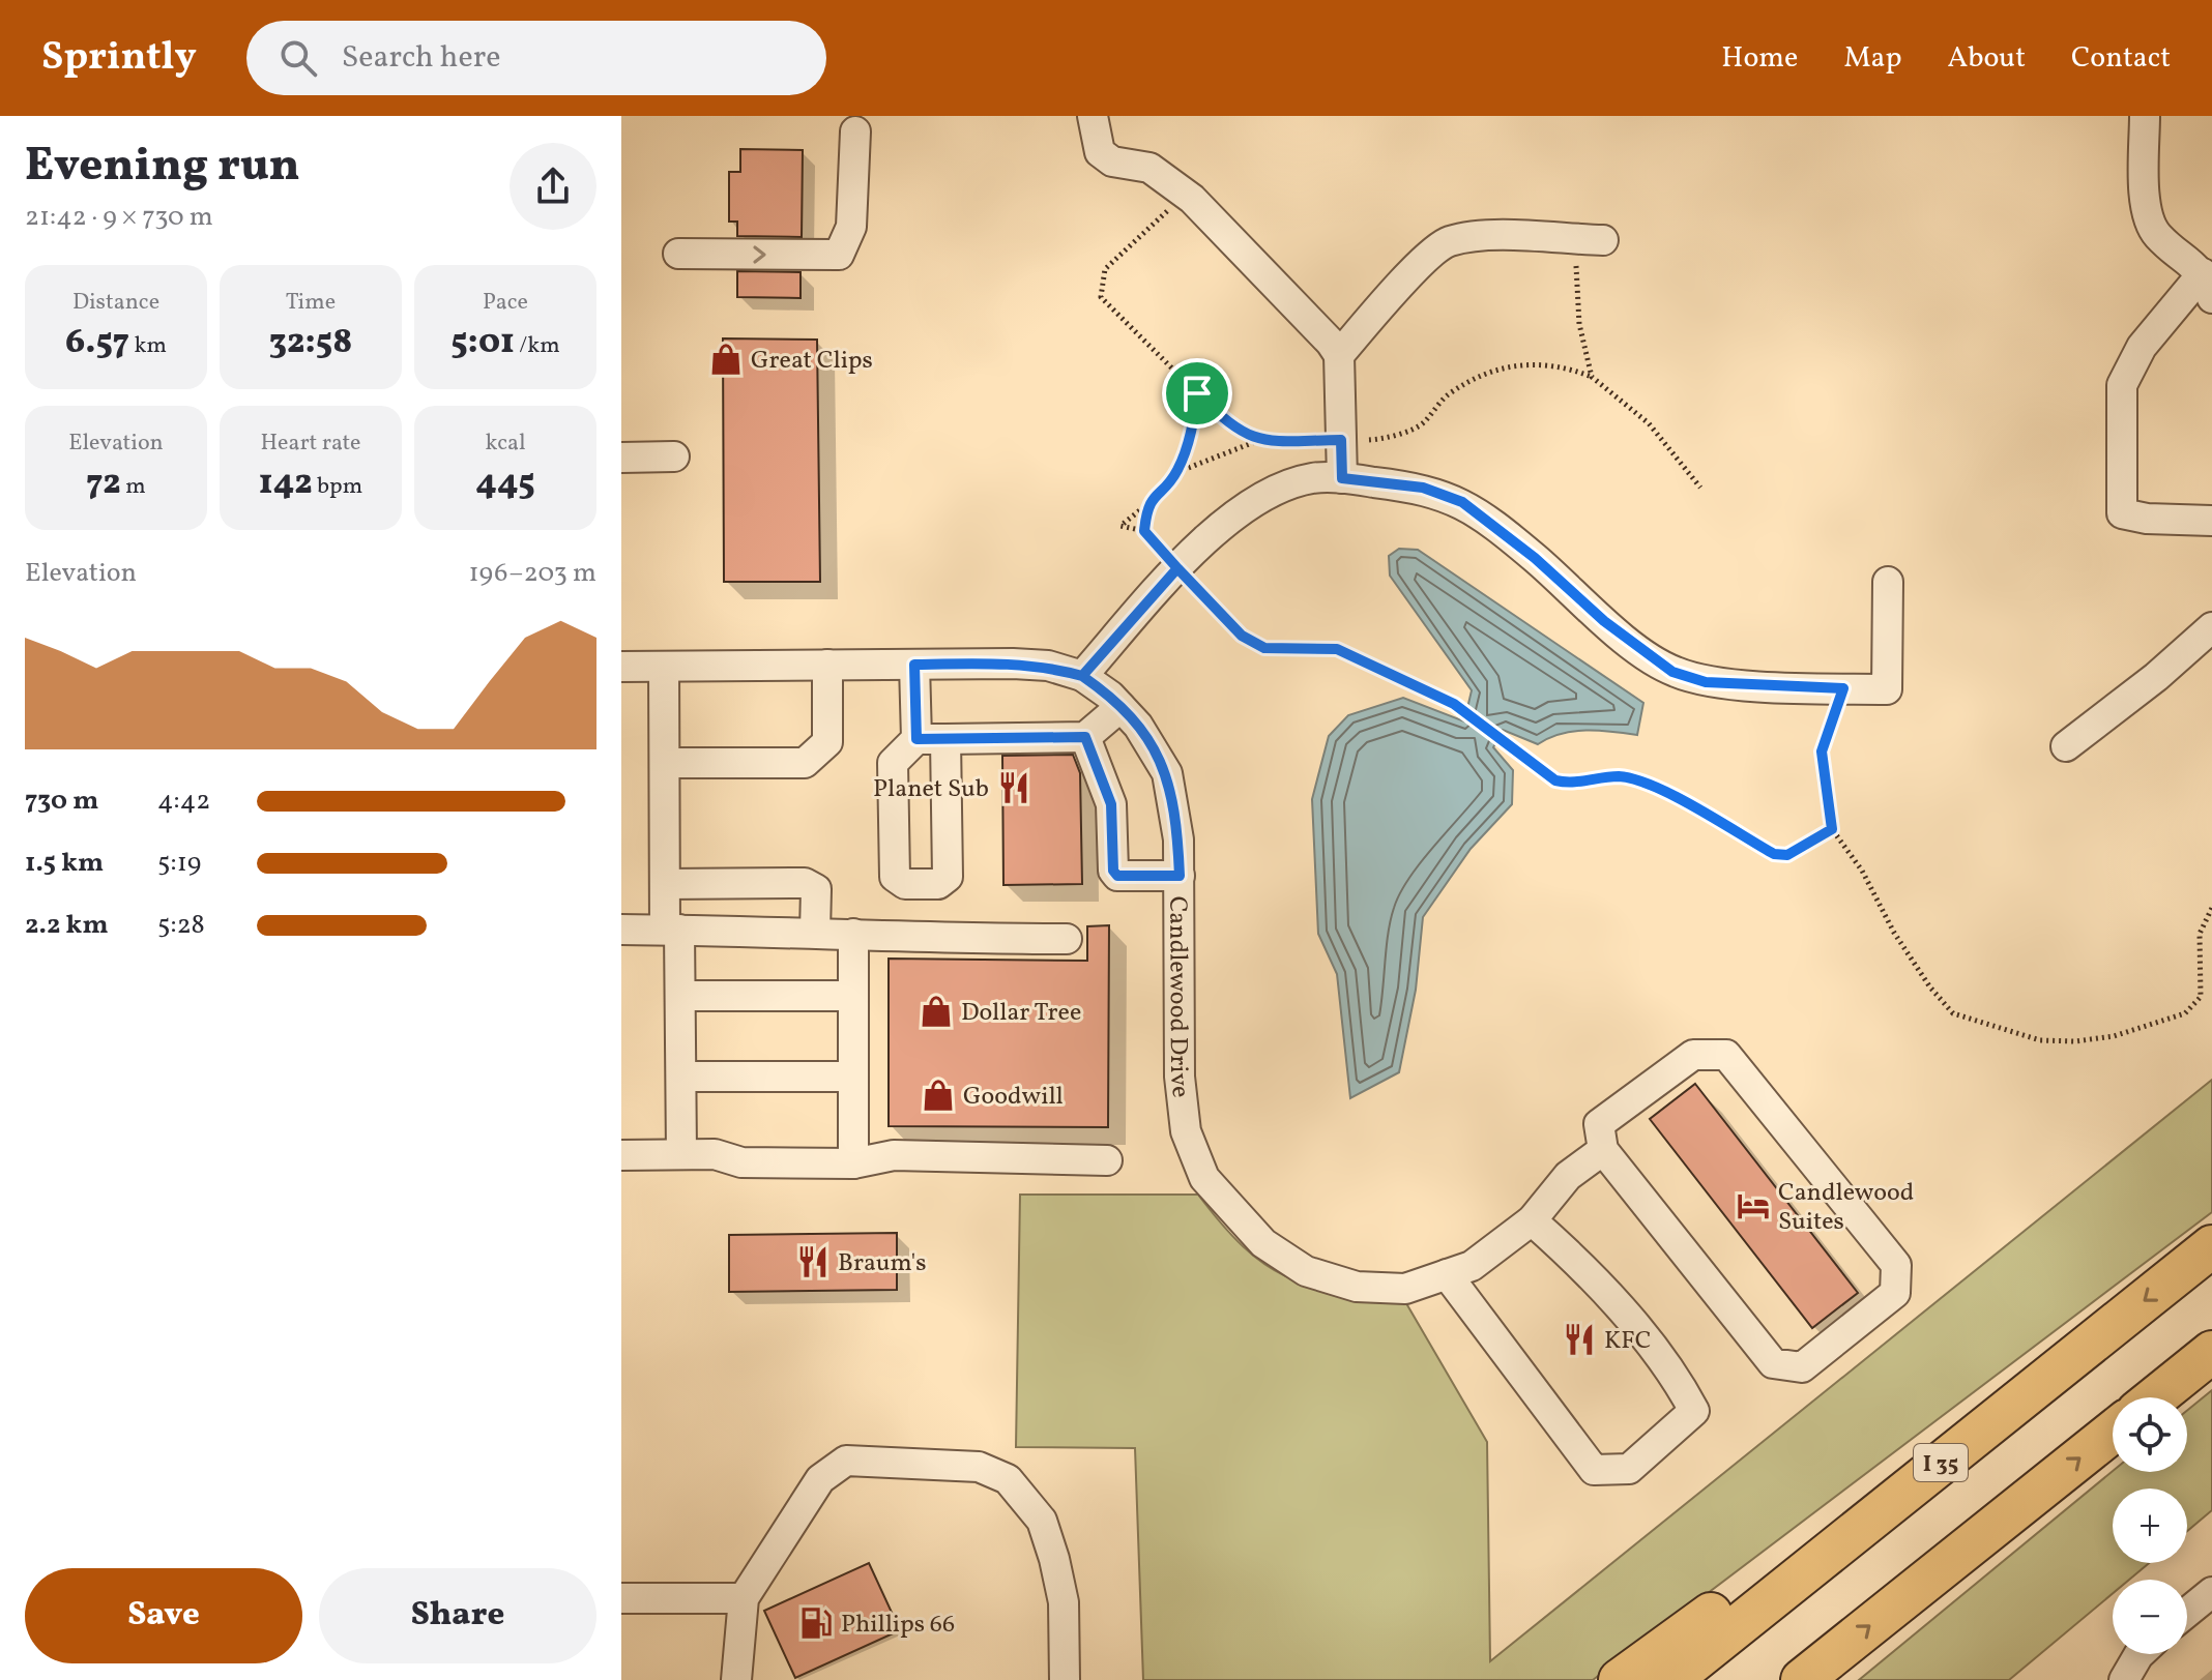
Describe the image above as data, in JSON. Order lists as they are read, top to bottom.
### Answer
{
  "streets": {
    "highway": ["I 35"],
    "street": ["Candlewood Drive"]
  },
  "places": {
    "shop": ["Great Clips", "Dollar Tree", "Goodwill"],
    "restaurant": ["Planet Sub", "Braum's", "KFC"],
    "hotel": ["Candlewood Suites"],
    "fuel station": ["Phillips 66"]
  },
  "page": {
    "header": "Sprintly",
    "search": "Search here",
    "nav": [
      "Home",
      "Map",
      "About",
      "Contact"
    ],
    "heading": ["Evening run", "21:42 · 9 × 730 m"],
    "stats": [
      ["Distance", "6.57 km"],
      ["Time", "32:58"],
      ["Pace", "5:01 /km"],
      ["Elevation", "72 m"],
      ["Heart rate", "142 bpm"],
      ["kcal", "445"]
    ],
    "chart": ["Elevation", "196–203 m"],
    "list": [
      {
        "name": "730 m",
        "note": "4:42"
      },
      {
        "name": "1.5 km",
        "note": "5:19"
      },
      {
        "name": "2.2 km",
        "note": "5:28"
      }
    ],
    "map_buttons": ["+", "−"],
    "buttons": ["Save", "Share"]
  }
}
